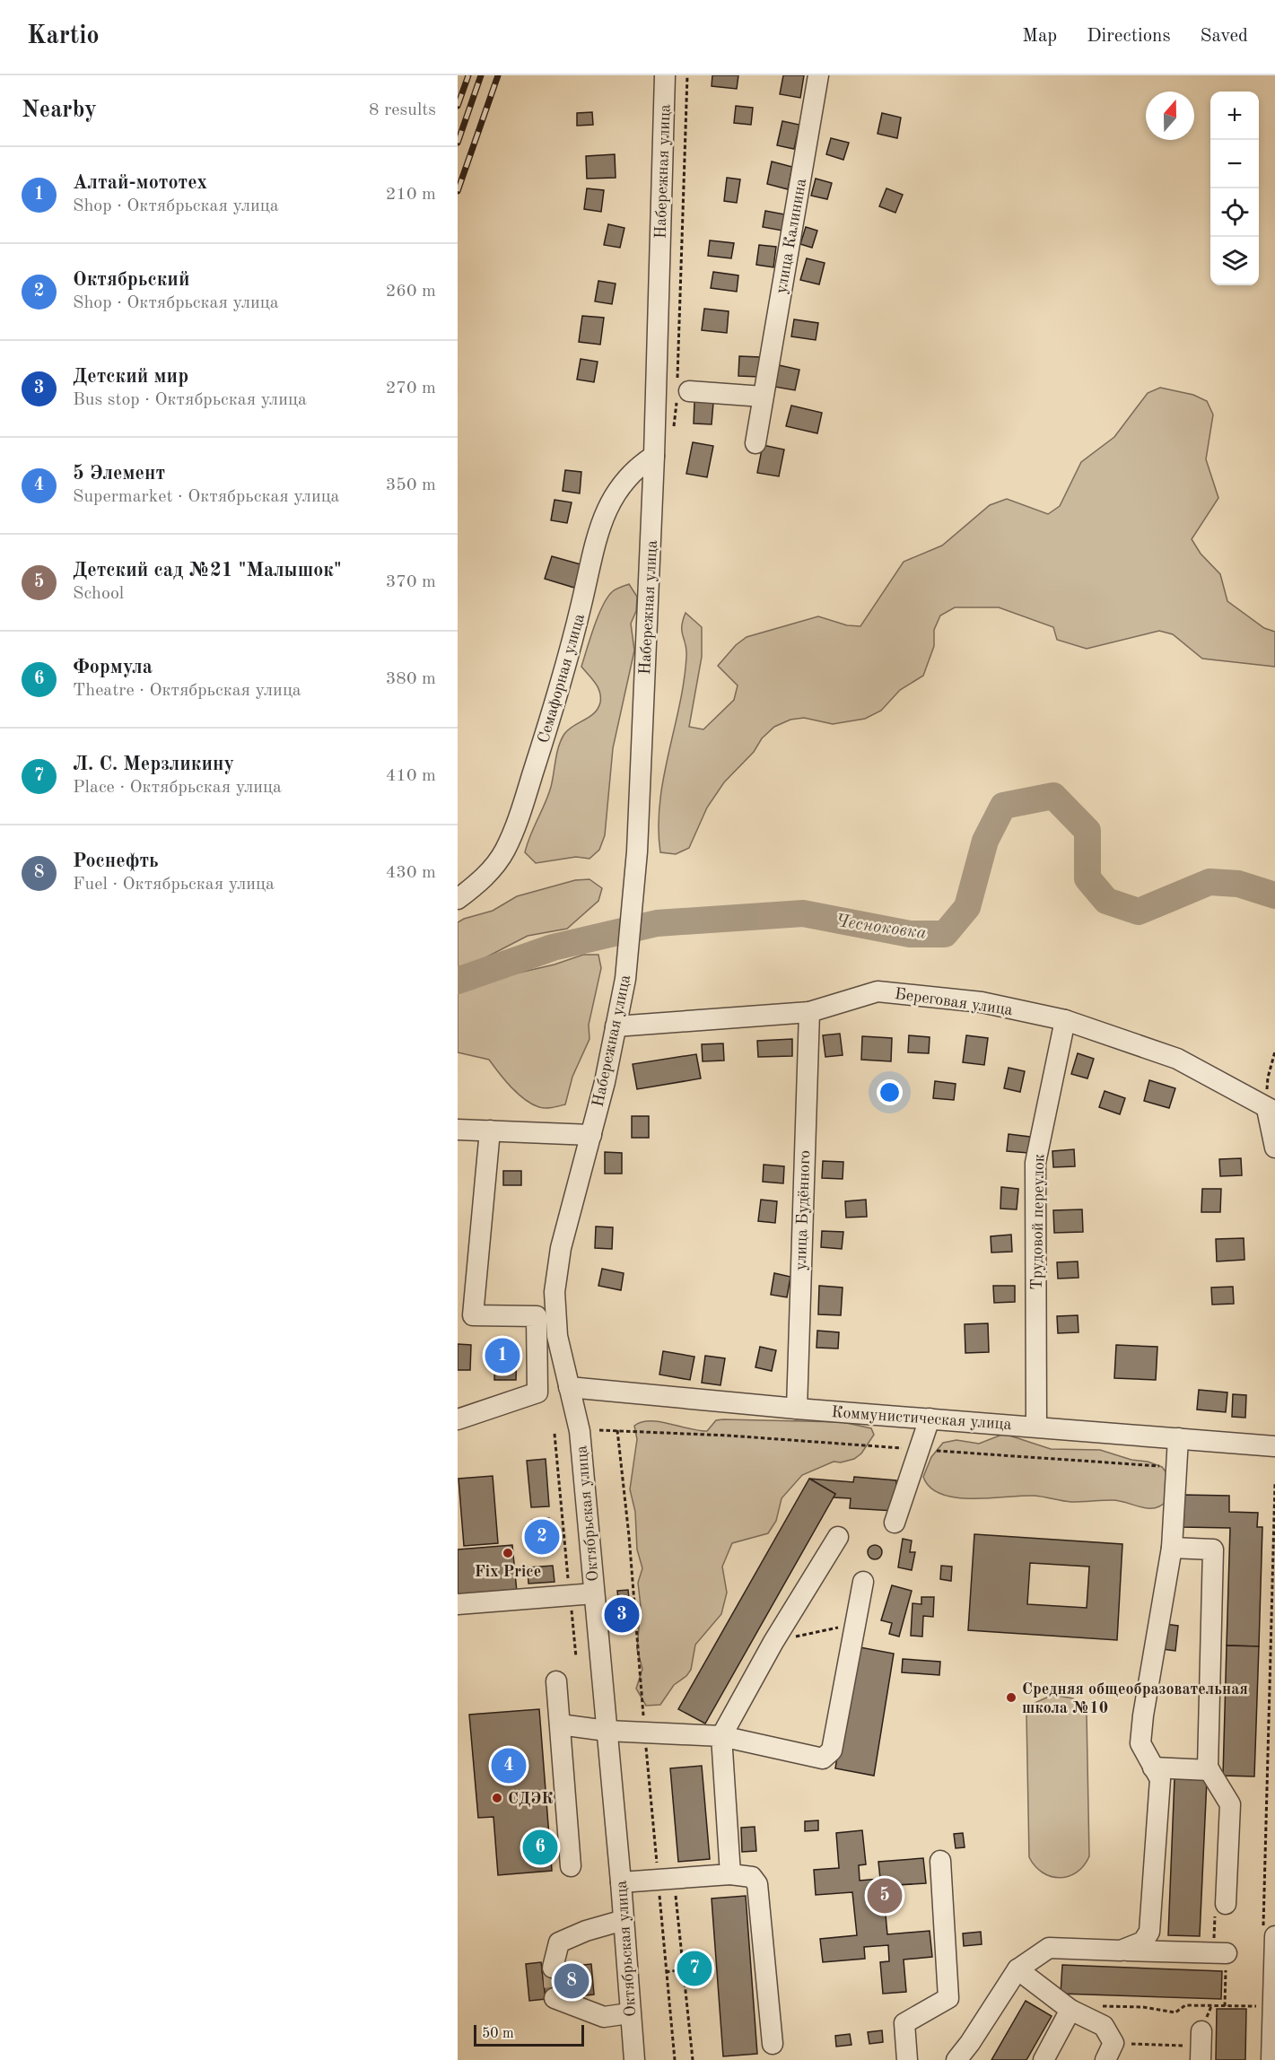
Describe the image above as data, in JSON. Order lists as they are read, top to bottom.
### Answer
{
  "streets": {
    "street": [
      "Набережная улица",
      "улица Калинина",
      "Семафорная улица",
      "Береговая улица",
      "улица Будённого",
      "Трудовой переулок",
      "Коммунистическая улица",
      "Октябрьская улица"
    ]
  },
  "crossings": [
    ["Набережная улица", "Семафорная улица"],
    ["Набережная улица", "Береговая улица"],
    ["Набережная улица", "Октябрьская улица"],
    ["Береговая улица", "улица Будённого"],
    ["Береговая улица", "Трудовой переулок"],
    ["улица Будённого", "Коммунистическая улица"],
    ["Трудовой переулок", "Коммунистическая улица"],
    ["Коммунистическая улица", "Октябрьская улица"]
  ],
  "water": ["Чесноковка"],
  "places": ["Fix Price", "Средняя общеобразовательная школа №10", "СДЭК"],
  "scale_bar": "50 m",
  "north": "top",
  "page": {
    "header": "Kartio",
    "nav": ["Map", "Directions", "Saved"],
    "heading": ["Nearby", "8 results"],
    "map_buttons": ["+", "−"],
    "list": [
      {
        "mark": "1",
        "name": "Алтай-мототех",
        "note": "Shop · Октябрьская улица",
        "value": "210 m"
      },
      {
        "mark": "2",
        "name": "Октябрьский",
        "note": "Shop · Октябрьская улица",
        "value": "260 m"
      },
      {
        "mark": "3",
        "name": "Детский мир",
        "note": "Bus stop · Октябрьская улица",
        "value": "270 m"
      },
      {
        "mark": "4",
        "name": "5 Элемент",
        "note": "Supermarket · Октябрьская улица",
        "value": "350 m"
      },
      {
        "mark": "5",
        "name": "Детский сад №21 \"Малышок\"",
        "note": "School",
        "value": "370 m"
      },
      {
        "mark": "6",
        "name": "Формула",
        "note": "Theatre · Октябрьская улица",
        "value": "380 m"
      },
      {
        "mark": "7",
        "name": "Л. С. Мерзликину",
        "note": "Place · Октябрьская улица",
        "value": "410 m"
      },
      {
        "mark": "8",
        "name": "Роснефть",
        "note": "Fuel · Октябрьская улица",
        "value": "430 m"
      }
    ],
    "pins": [
      "1",
      "2",
      "3",
      "4",
      "6",
      "5",
      "7",
      "8"
    ],
    "scale": "50 m"
  }
}
